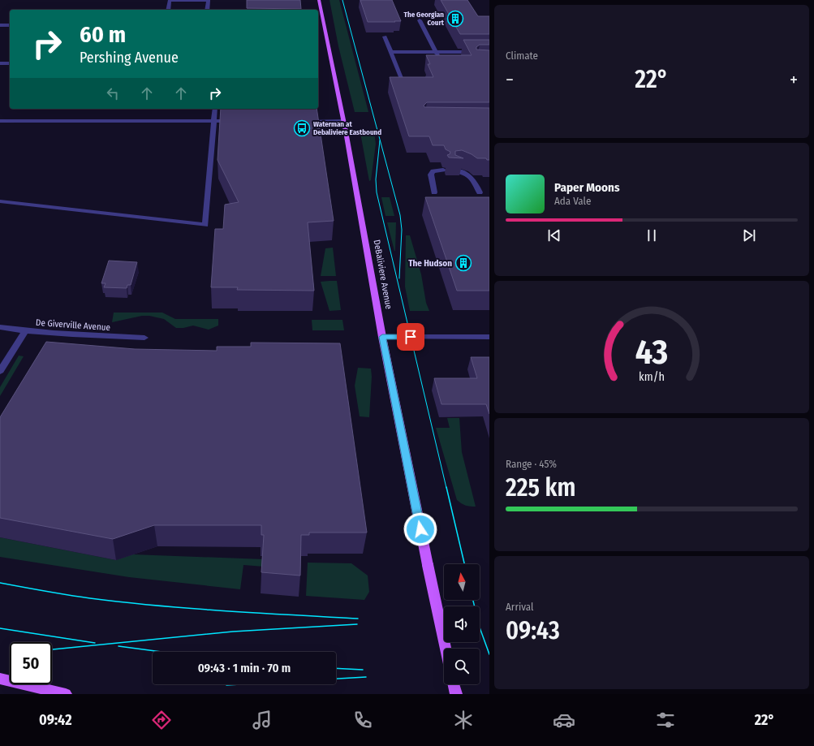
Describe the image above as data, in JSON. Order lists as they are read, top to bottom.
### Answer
{
  "streets": {
    "main road": ["DeBaliviere Avenue"],
    "street": ["De Giverville Avenue"]
  },
  "places": {
    "building": ["The Georgian Court", "The Hudson"],
    "bus stop": ["Waterman at Debaliviere Eastbound"]
  },
  "north": "top",
  "page": {
    "tile": [
      "Climate",
      ["Range · 45%", "225 km"],
      ["Arrival", "09:43"]
    ],
    "turn": ["60 m", "Pershing Avenue"],
    "heat": ["−", "22°", "+"],
    "song": ["Paper Moons", "Ada Vale"],
    "limit": "50",
    "trip": "09:43 · 1 min · 70 m",
    "tabs": ["09:42", "22°"],
    "gauge": ["43", "km/h"]
  }
}
